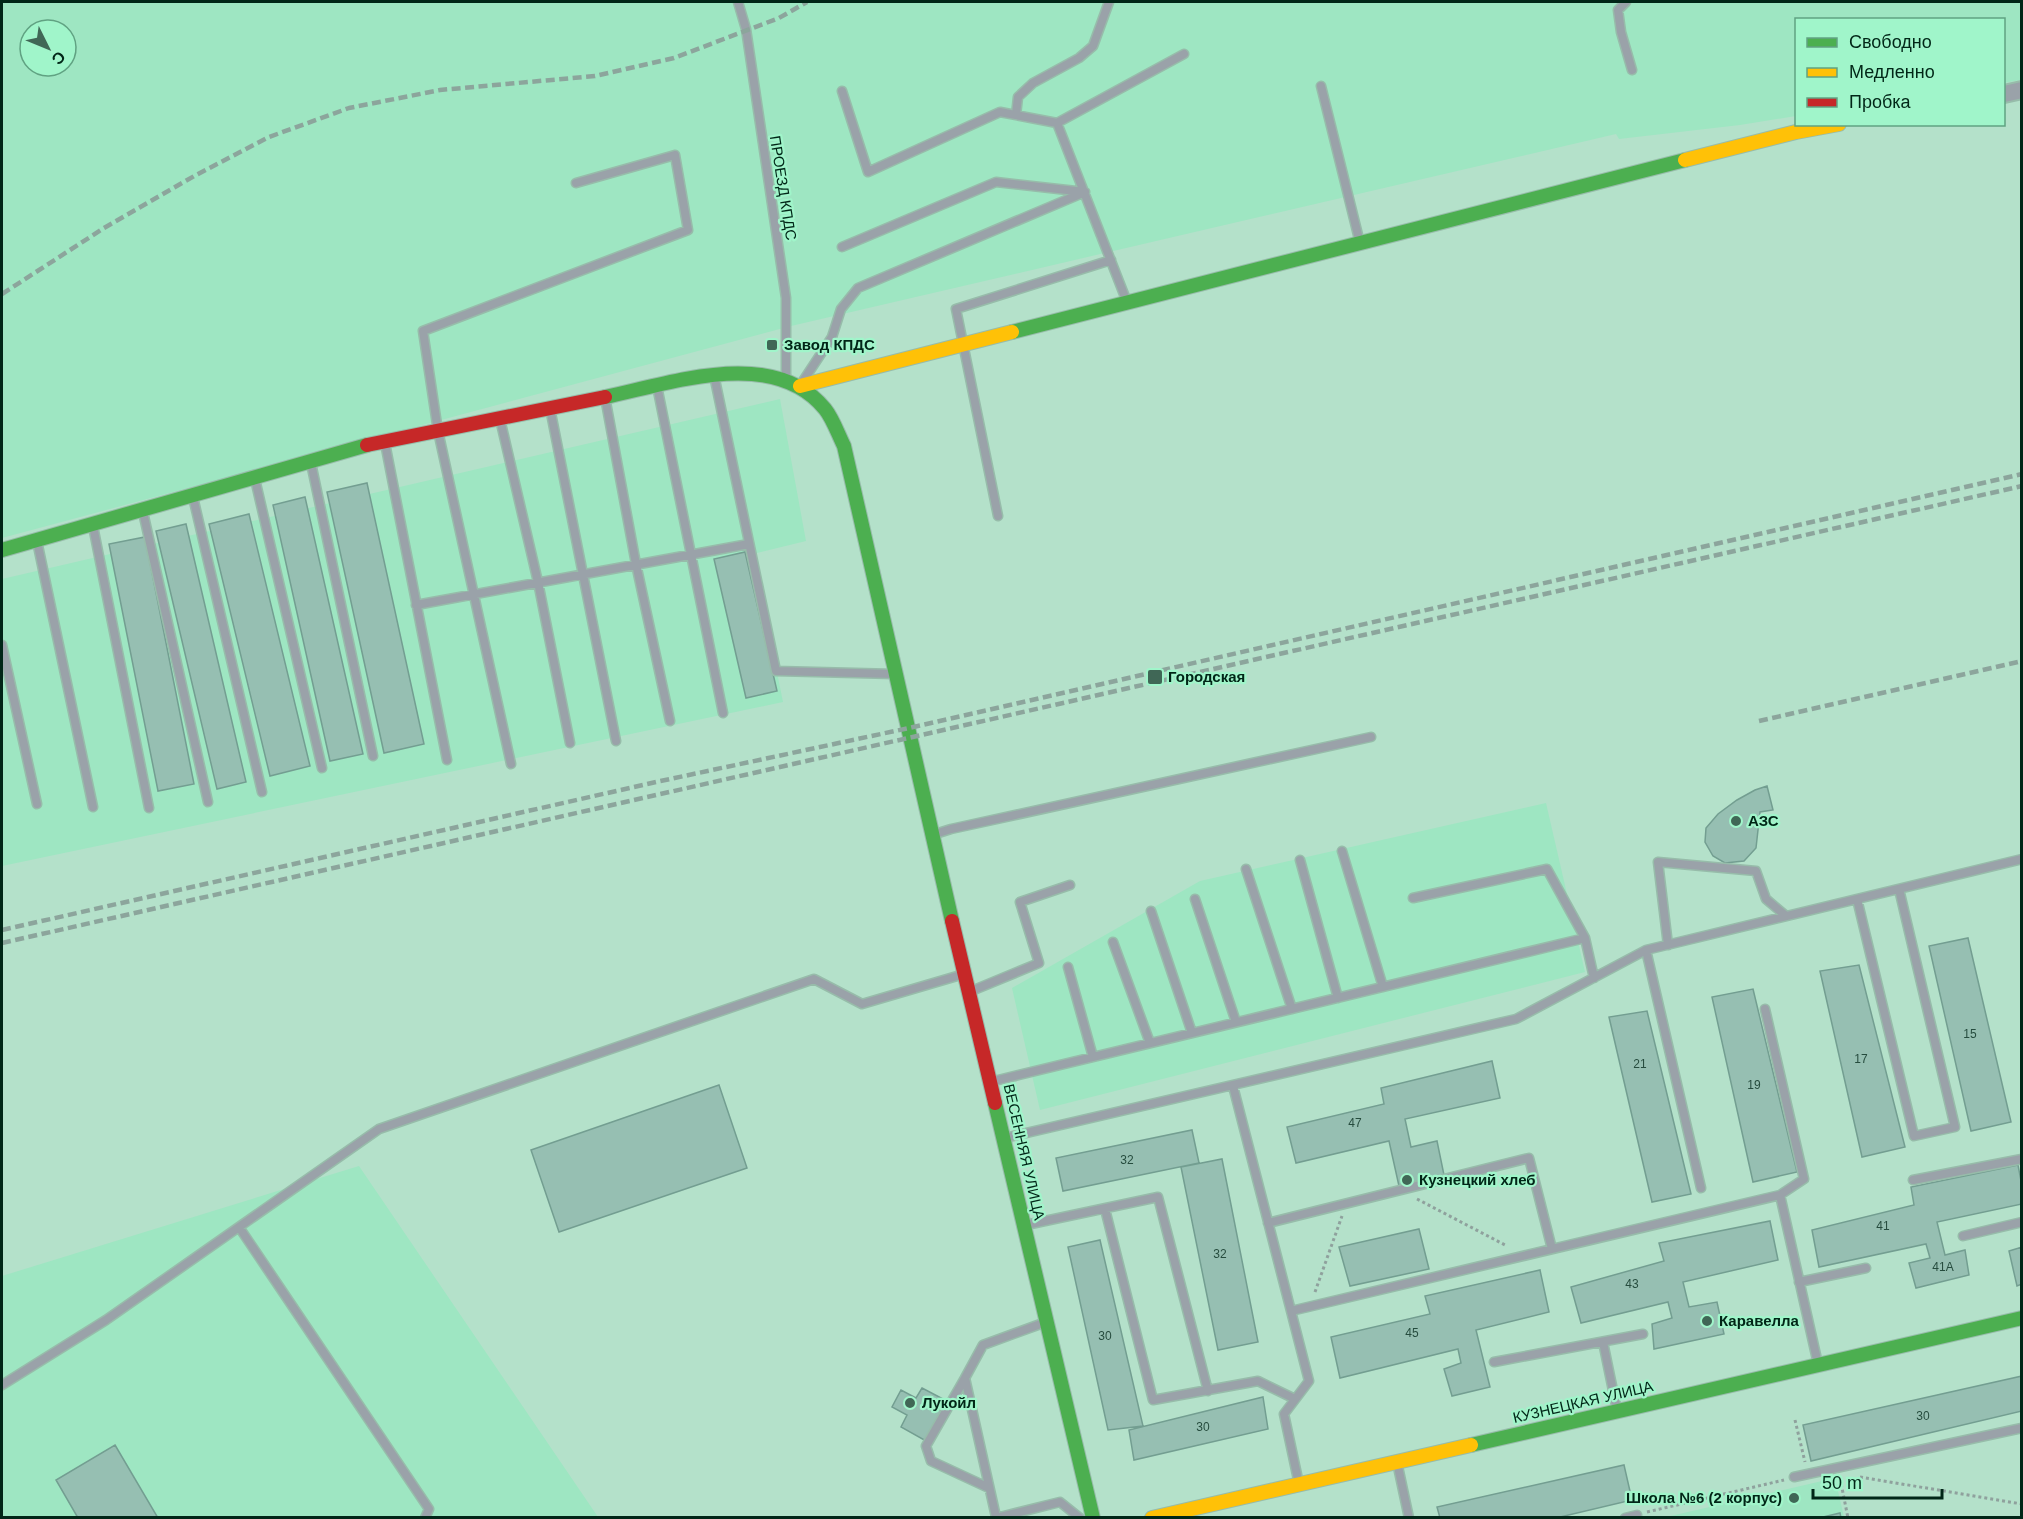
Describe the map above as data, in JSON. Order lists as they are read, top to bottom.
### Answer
{
  "streets": {
    "street": ["ВЕСЕННЯЯ УЛИЦА", "КУЗНЕЦКАЯ УЛИЦА"],
    "lane": ["ПРОЕЗД КПДС"]
  },
  "crossings": [
    ["ПРОЕЗД КПДС", "ВЕСЕННЯЯ УЛИЦА"]
  ],
  "places": {
    "transit": ["Завод КПДС", "Городская"],
    "other": [
      "АЗС",
      "Кузнецкий хлеб",
      "Каравелла",
      "Лукойл",
      "Школа №6 (2 корпус)"
    ]
  },
  "house_numbers": [
    "15",
    "17",
    "21",
    "19",
    "47",
    "32",
    "41",
    "32",
    "41А",
    "43",
    "45",
    "30",
    "30",
    "30"
  ],
  "legend": ["Свободно", "Медленно", "Пробка"],
  "scale_bar": "50 m",
  "north": "bottom right"
}
